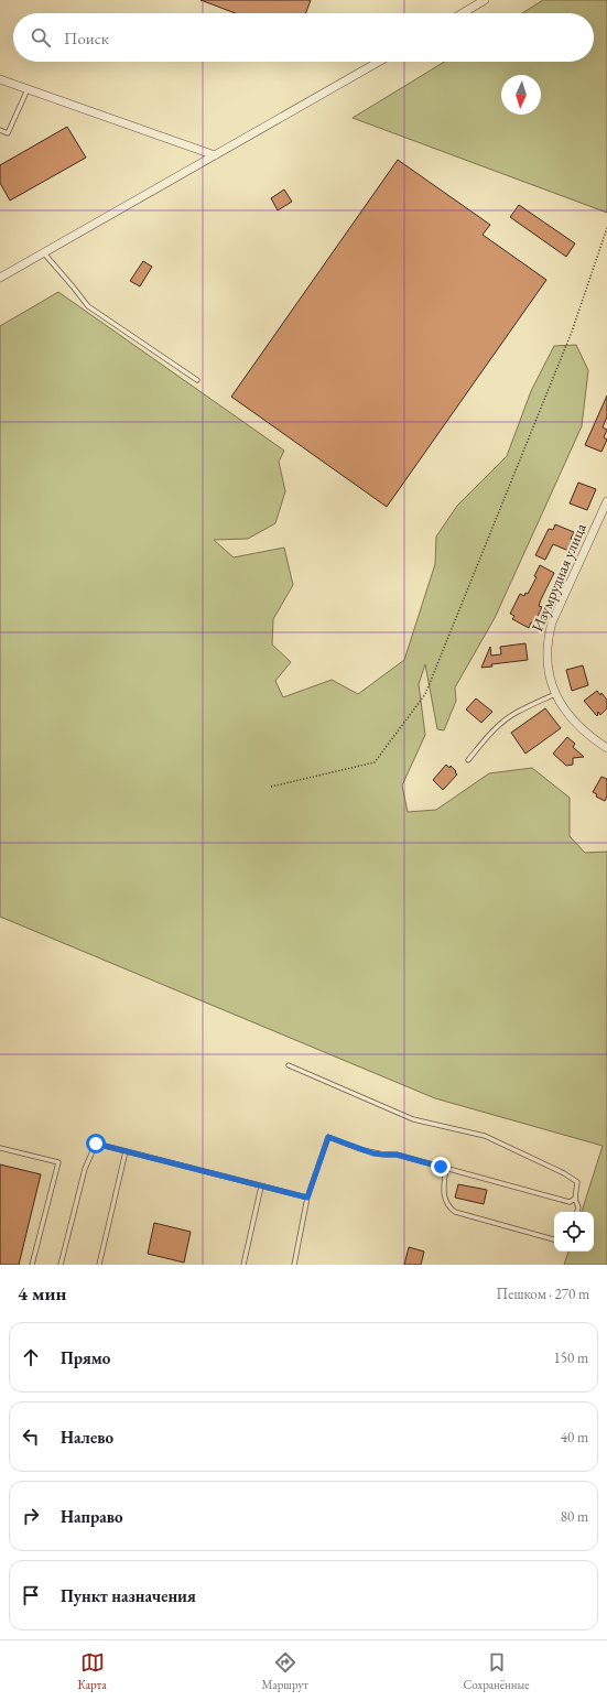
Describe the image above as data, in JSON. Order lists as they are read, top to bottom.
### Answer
{
  "streets": {
    "street": ["Изумрудная улица"]
  },
  "north": "bottom",
  "page": {
    "search": "Поиск",
    "heading": ["4 мин", "Пешком · 270 m"],
    "list": [
      ["Прямо", "150 m"],
      ["Налево", "40 m"],
      ["Направо", "80 m"],
      "Пункт назначения"
    ],
    "nav": ["Карта", "Маршрут", "Сохранённые"]
  }
}
